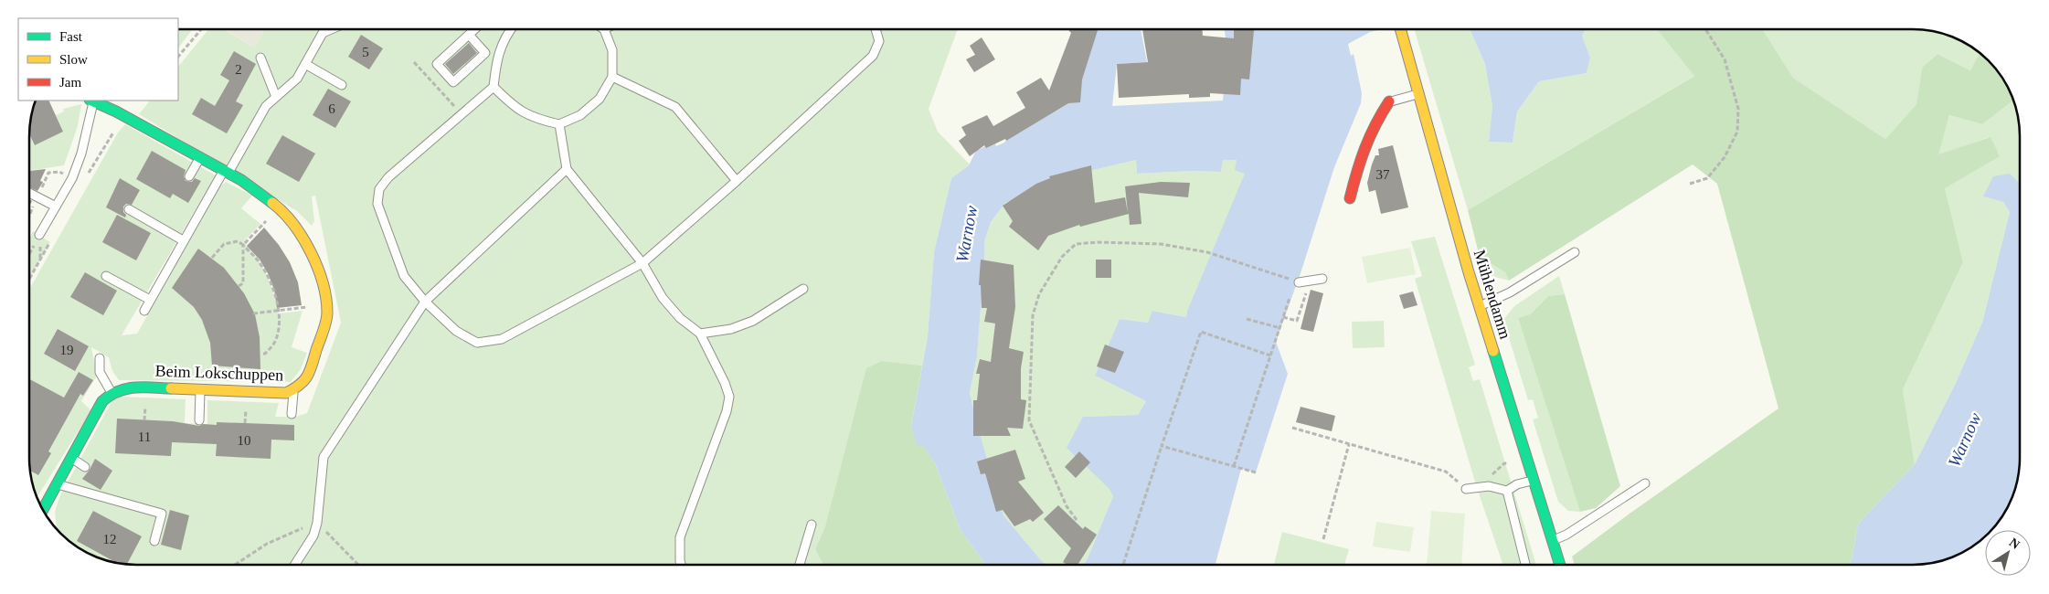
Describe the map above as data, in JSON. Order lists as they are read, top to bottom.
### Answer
{
  "streets": {
    "street": ["Mühlendamm", "Beim Lokschuppen"]
  },
  "water": ["Warnow"],
  "house_numbers": [
    "5",
    "2",
    "6",
    "37",
    "19",
    "11",
    "10",
    "12"
  ],
  "legend": ["Fast", "Slow", "Jam"],
  "north": "top right"
}
